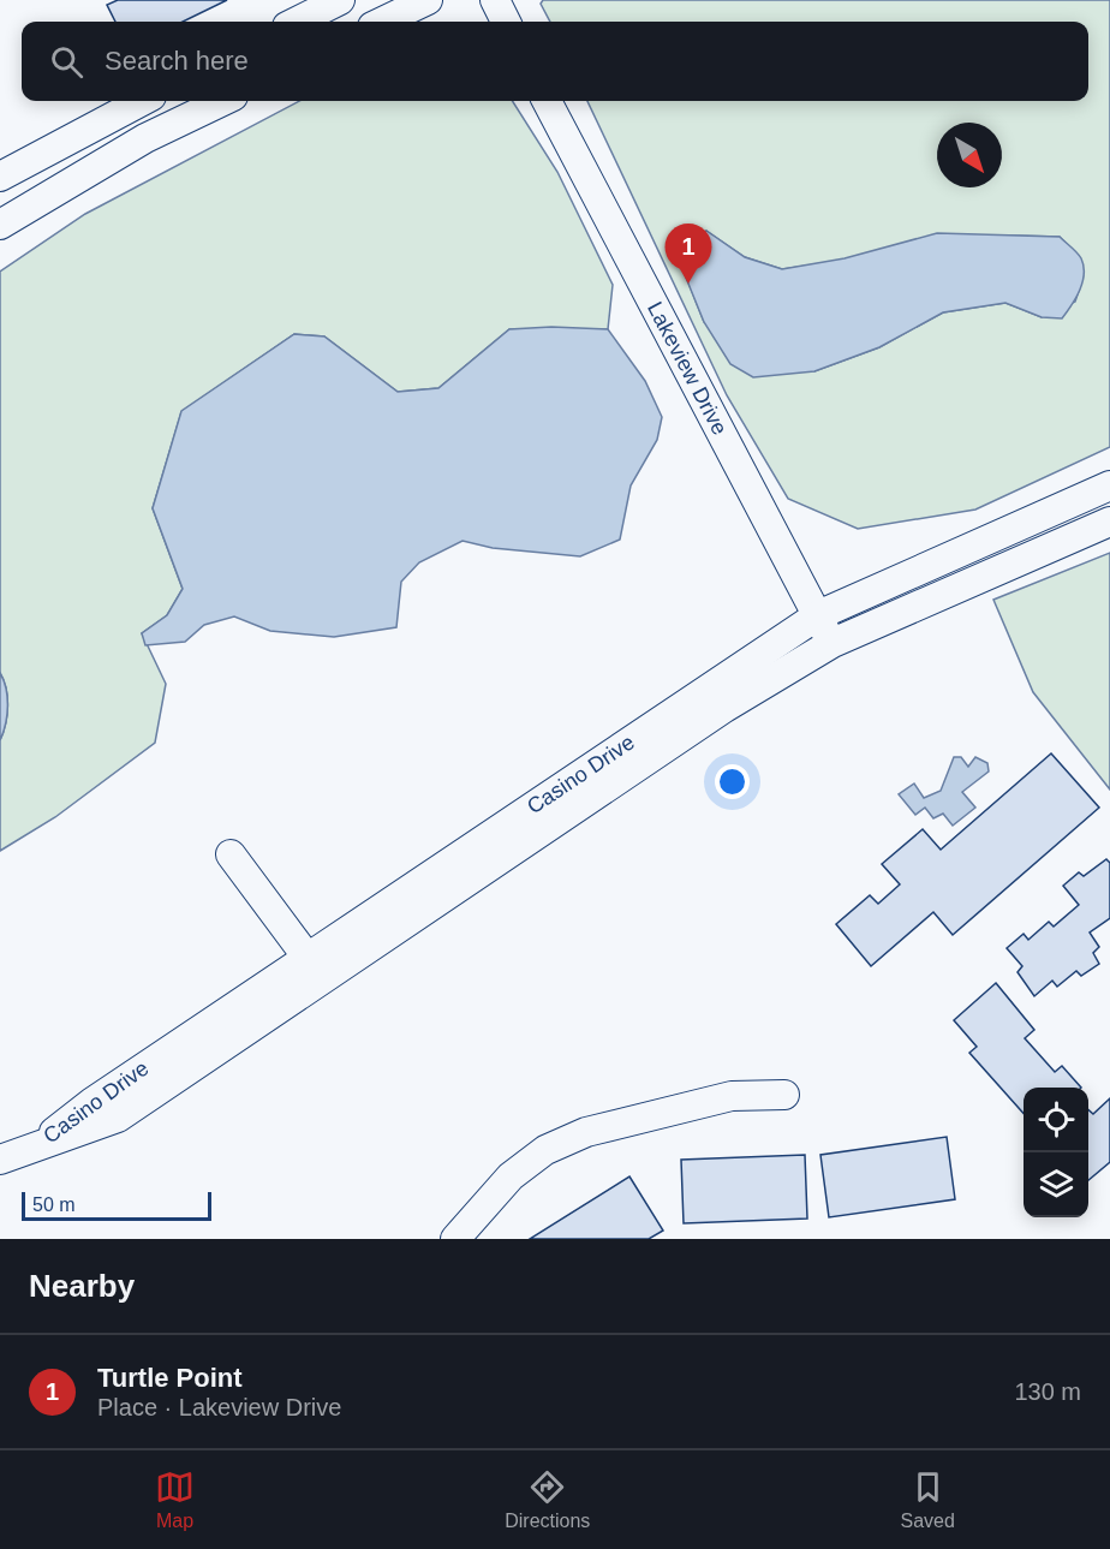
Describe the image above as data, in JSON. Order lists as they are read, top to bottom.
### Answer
{
  "streets": {
    "street": ["Lakeview Drive", "Casino Drive"]
  },
  "crossings": [
    ["Lakeview Drive", "Casino Drive"]
  ],
  "scale_bar": "50 m",
  "north": "bottom right",
  "page": {
    "search": "Search here",
    "pins": "1",
    "scale": "50 m",
    "heading": "Nearby",
    "list": [
      {
        "mark": "1",
        "name": "Turtle Point",
        "note": "Place · Lakeview Drive",
        "value": "130 m"
      }
    ],
    "nav": ["Map", "Directions", "Saved"]
  }
}
